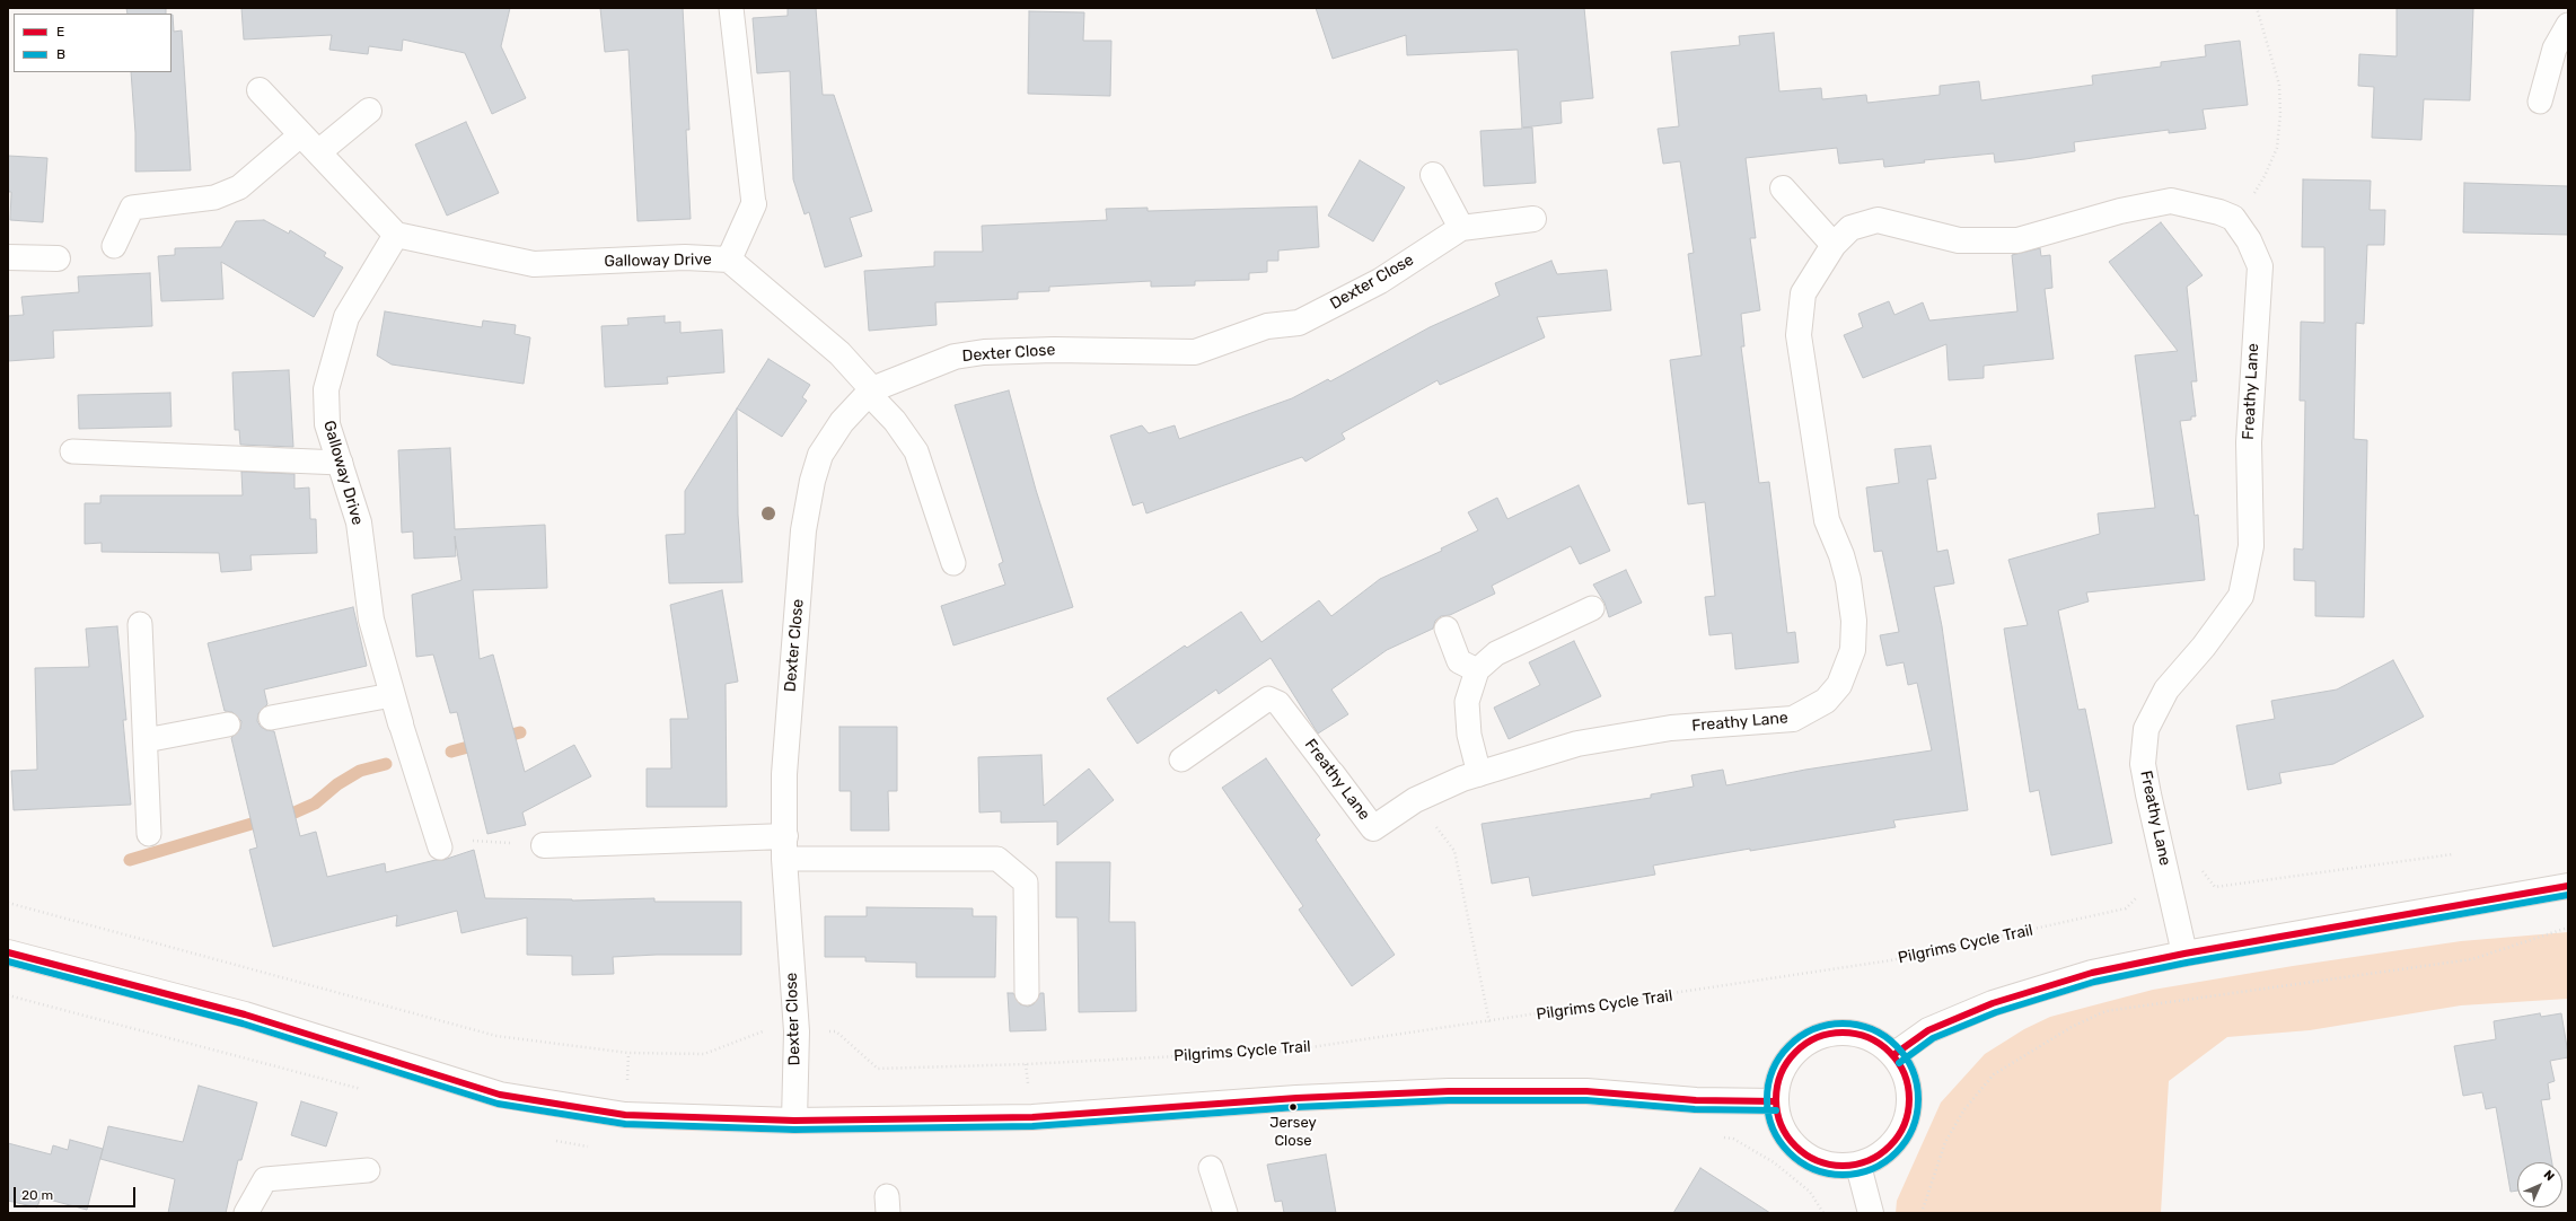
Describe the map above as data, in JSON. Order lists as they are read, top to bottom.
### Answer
{
  "streets": {
    "street": ["Galloway Drive", "Dexter Close", "Freathy Lane"],
    "path": ["Pilgrims Cycle Trail"]
  },
  "crossings": [
    ["Galloway Drive", "Dexter Close"]
  ],
  "places": ["Jersey Close"],
  "lines": ["transit line E", "transit line B"],
  "legend": ["E", "B"],
  "scale_bar": "20 m",
  "north": "top right"
}
